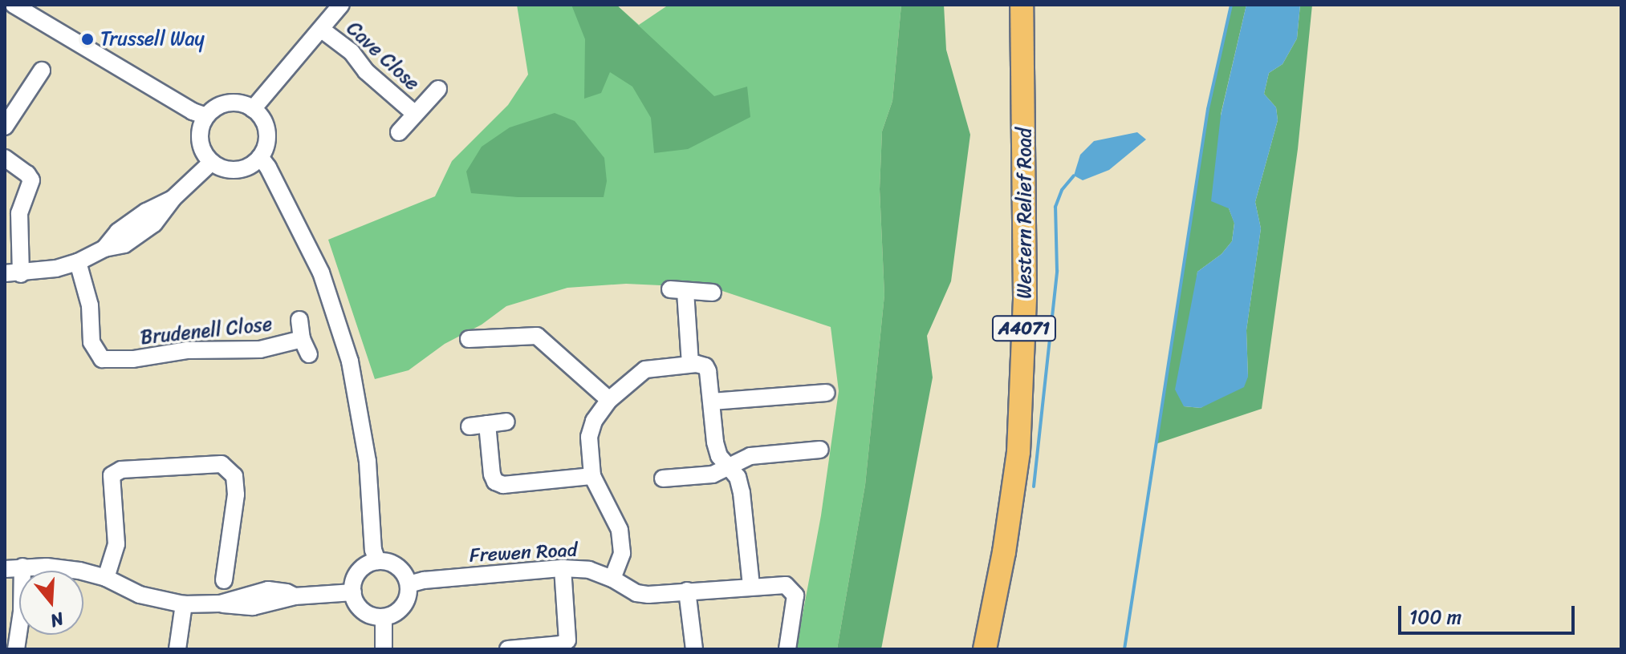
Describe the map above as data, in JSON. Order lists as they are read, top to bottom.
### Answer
{
  "streets": {
    "highway": ["Western Relief Road", "A4071"],
    "street": ["Cave Close", "Brudenell Close", "Frewen Road"]
  },
  "places": ["Trussell Way"],
  "scale_bar": "100 m",
  "north": "bottom"
}
